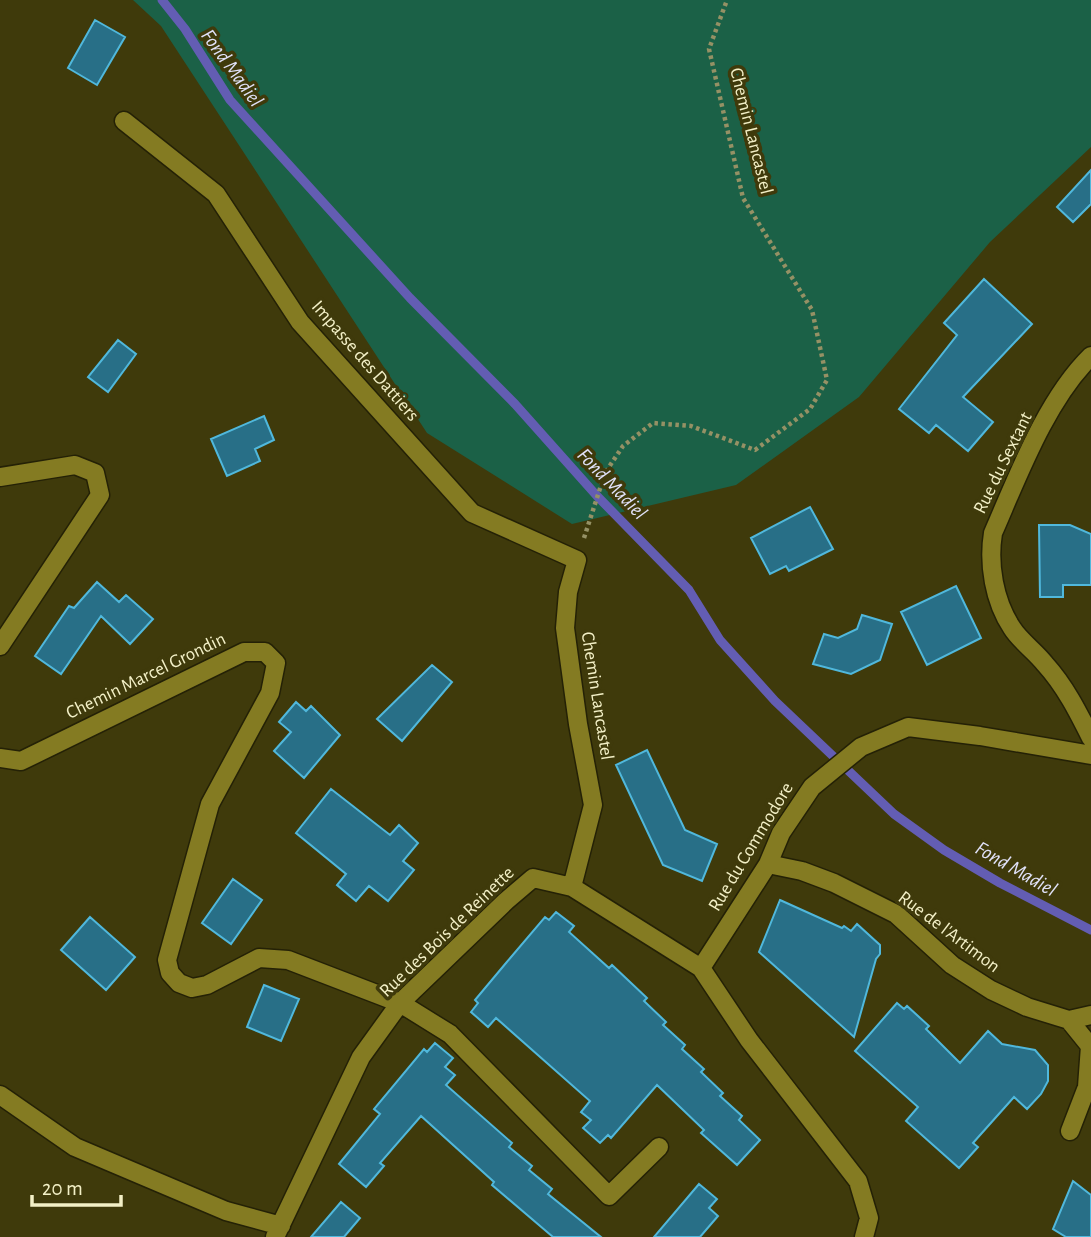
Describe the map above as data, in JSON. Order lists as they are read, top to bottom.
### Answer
{
  "streets": {
    "street": [
      "Chemin Lancastel",
      "Impasse des Dattiers",
      "Rue du Sextant",
      "Chemin Marcel Grondin",
      "Rue du Commodore",
      "Rue des Bois de Reinette",
      "Rue de l'Artimon"
    ]
  },
  "crossings": [
    ["Chemin Lancastel", "Impasse des Dattiers"],
    ["Chemin Lancastel", "Rue des Bois de Reinette"],
    ["Chemin Marcel Grondin", "Rue des Bois de Reinette"],
    ["Rue du Commodore", "Rue de l'Artimon"]
  ],
  "water": ["Fond Madiel"],
  "scale_bar": "20 m"
}
